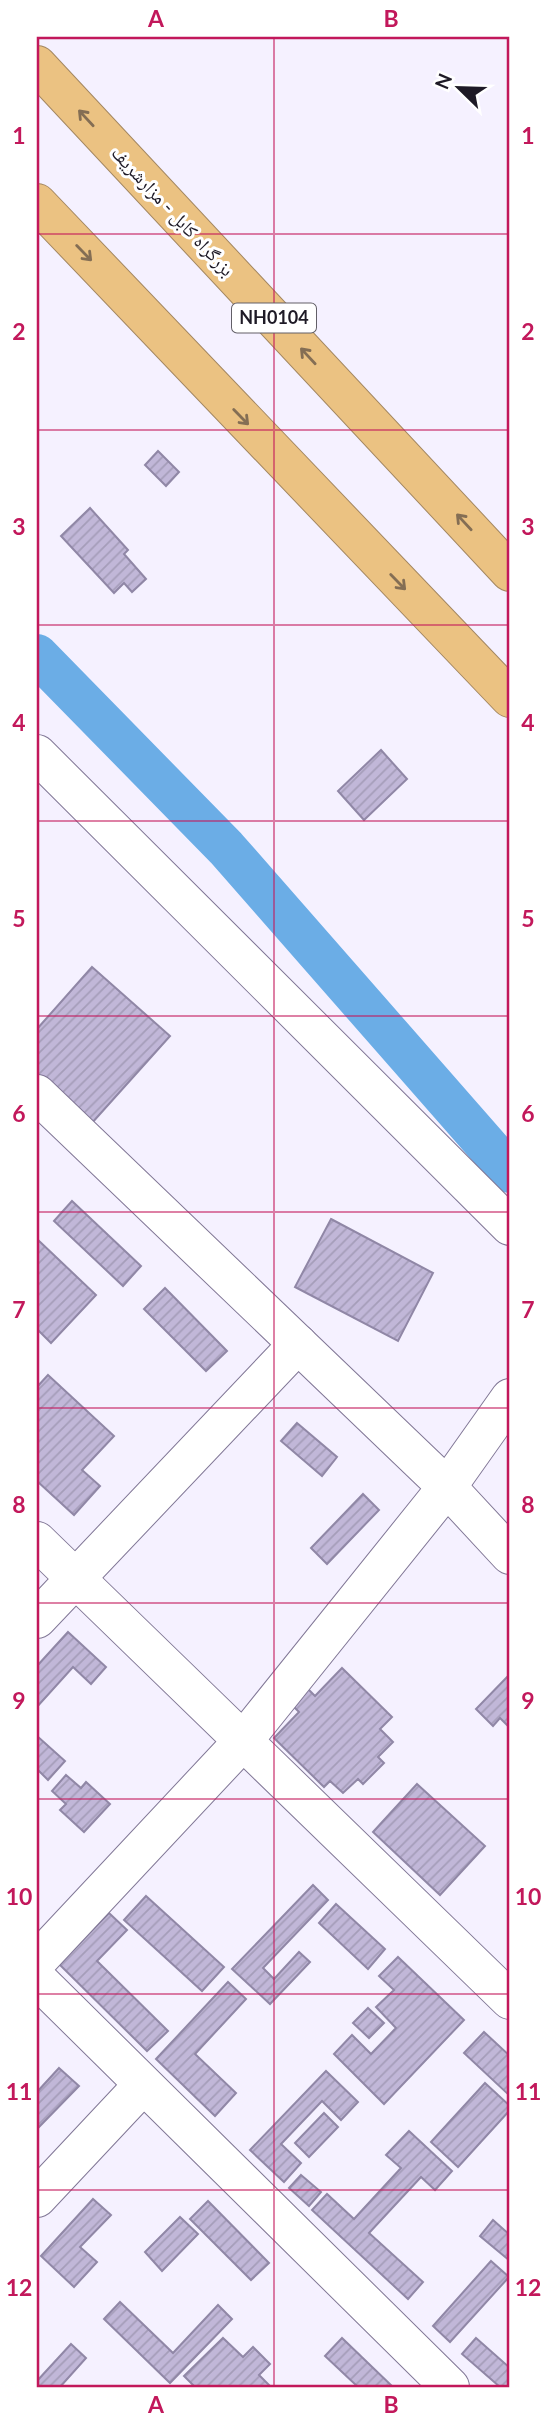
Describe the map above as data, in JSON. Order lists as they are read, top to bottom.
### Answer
{
  "streets": {
    "highway": ["بزرگراه کابل - مزارشریف", "NH0104"]
  },
  "north": "top left",
  "grid": {
    "columns": ["A", "B"],
    "rows": [
      "1",
      "2",
      "3",
      "4",
      "5",
      "6",
      "7",
      "8",
      "9",
      "10",
      "11",
      "12"
    ]
  }
}
